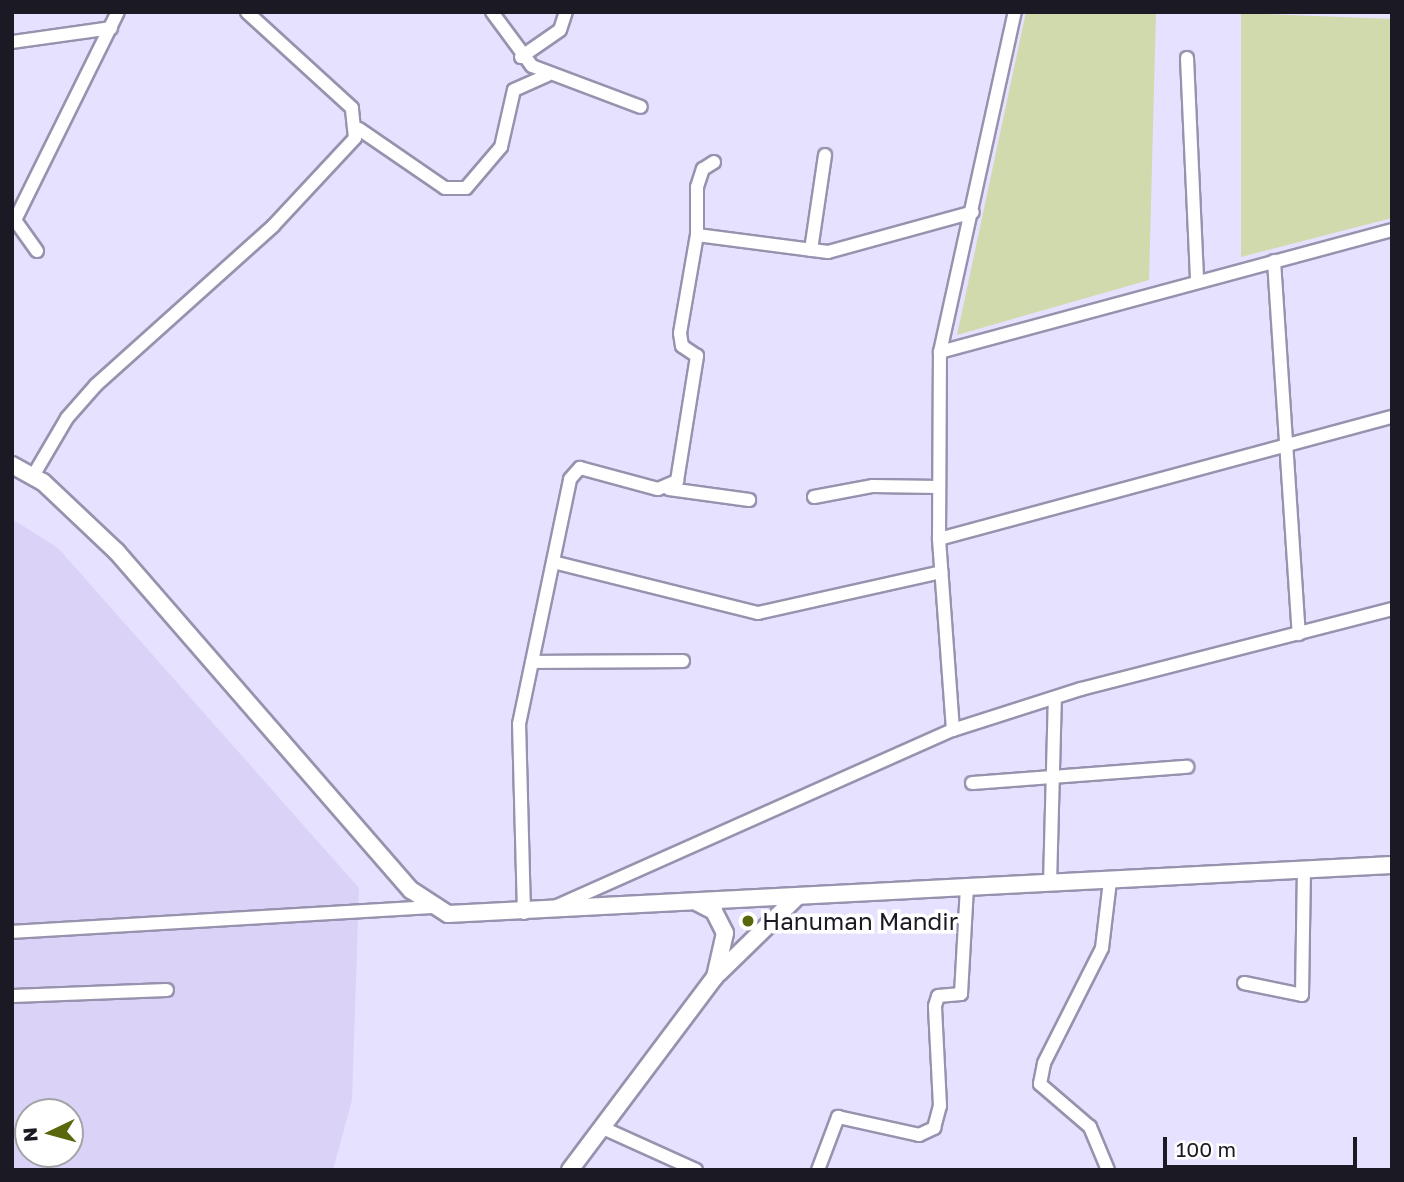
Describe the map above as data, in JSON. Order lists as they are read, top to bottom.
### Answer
{
  "places": ["Hanuman Mandir"],
  "scale_bar": "100 m",
  "north": "left"
}
